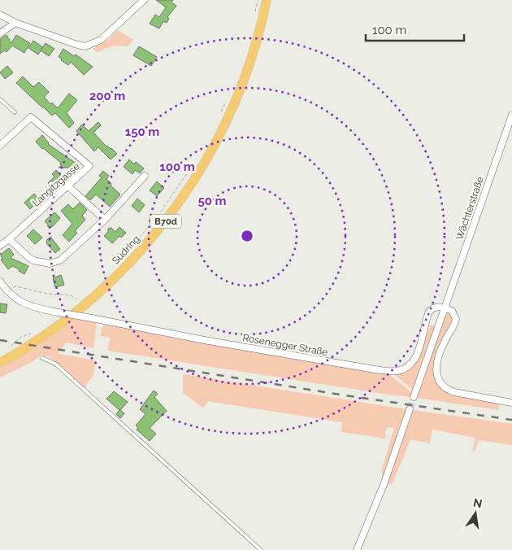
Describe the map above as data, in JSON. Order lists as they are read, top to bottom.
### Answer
{
  "streets": {
    "main road": ["B70d", "Südring"],
    "street": ["Langitzgasse", "Wächterstraße", "Rosenegger Straße"]
  },
  "crossings": [
    ["Wächterstraße", "Rosenegger Straße"]
  ],
  "scale_bar": "100 m",
  "north": "top",
  "rings": [
    "200 m",
    "150 m",
    "100 m",
    "50 m"
  ]
}
